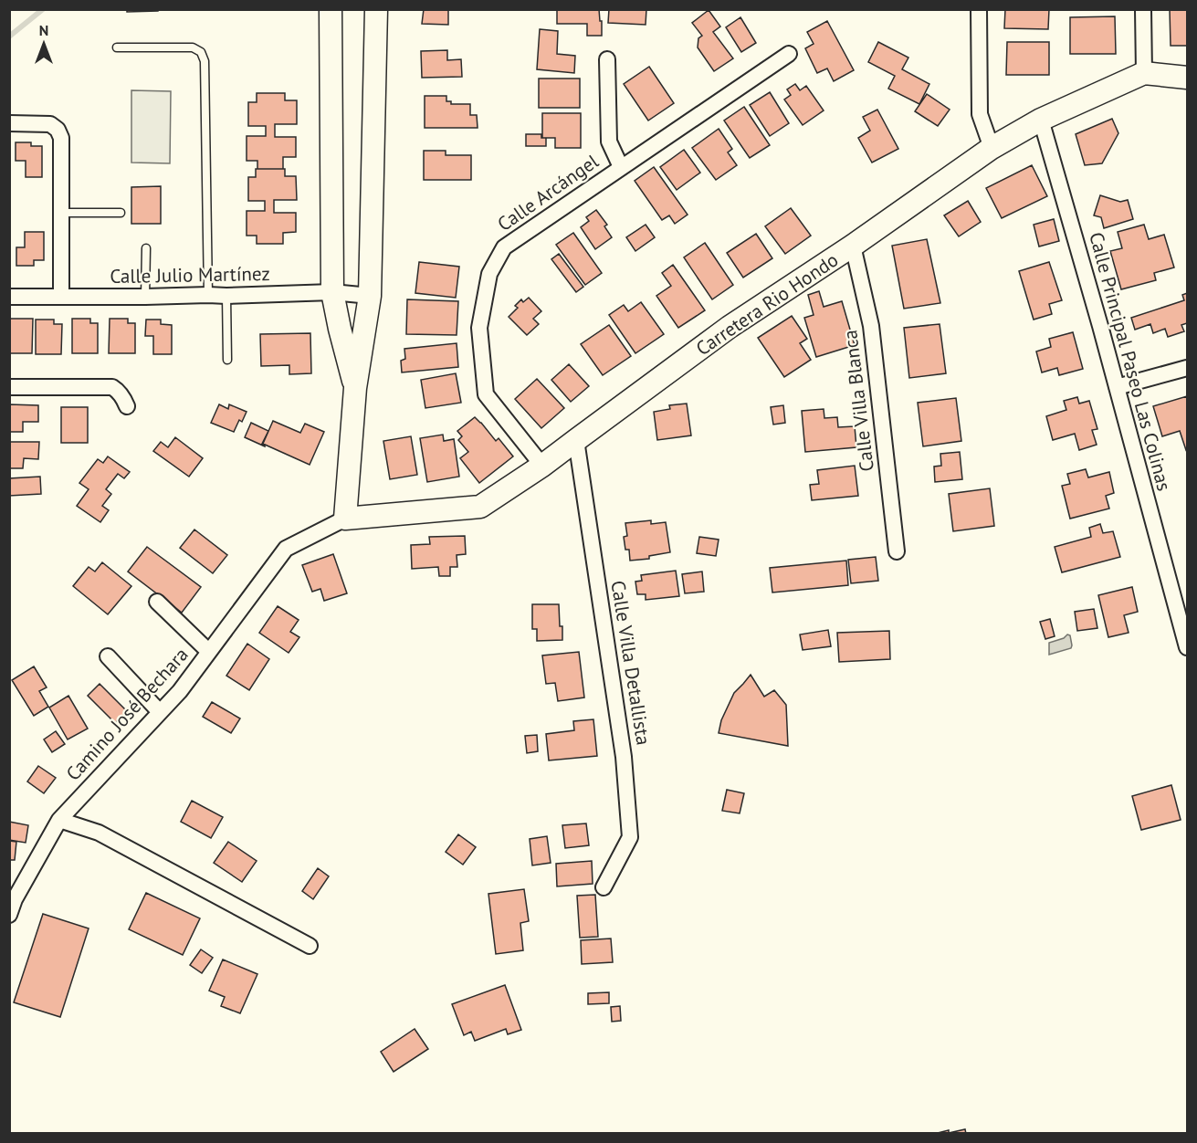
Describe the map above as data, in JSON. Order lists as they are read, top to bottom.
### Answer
{
  "streets": {
    "street": [
      "Calle Arcángel",
      "Calle Julio Martínez",
      "Carretera Rio Hondo",
      "Calle Principal Paseo Las Colinas",
      "Calle Villa Blanca",
      "Calle Villa Detallista",
      "Camino José Bechara"
    ]
  },
  "crossings": [
    ["Calle Arcángel", "Carretera Rio Hondo"],
    ["Carretera Rio Hondo", "Calle Principal Paseo Las Colinas"],
    ["Carretera Rio Hondo", "Calle Villa Blanca"],
    ["Carretera Rio Hondo", "Calle Villa Detallista"],
    ["Carretera Rio Hondo", "Camino José Bechara"]
  ],
  "north": "top"
}
